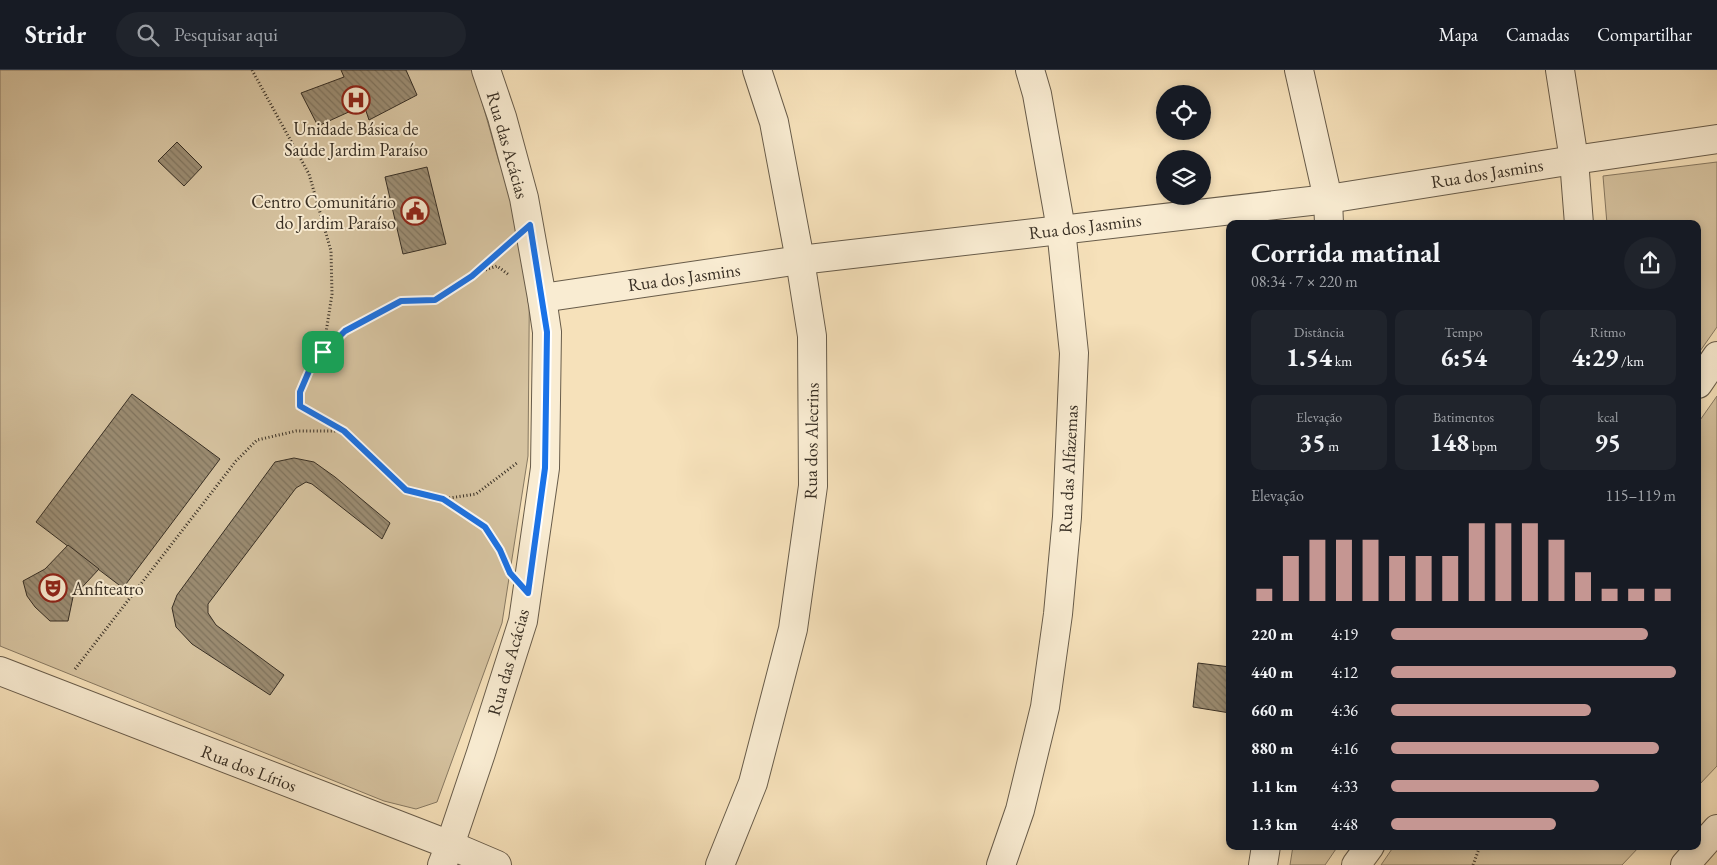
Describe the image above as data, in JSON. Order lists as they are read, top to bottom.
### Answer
{
  "streets": {
    "street": [
      "Rua das Acácias",
      "Rua dos Jasmins",
      "Rua dos Alecrins",
      "Rua das Alfazemas",
      "Rua dos Lírios"
    ]
  },
  "crossings": [
    ["Rua das Acácias", "Rua dos Jasmins"],
    ["Rua das Acácias", "Rua dos Lírios"],
    ["Rua dos Jasmins", "Rua dos Alecrins"],
    ["Rua dos Jasmins", "Rua das Alfazemas"]
  ],
  "places": {
    "hospital": ["Unidade Básica de Saúde Jardim Paraíso"],
    "public building": ["Centro Comunitário do Jardim Paraíso"],
    "theatre": ["Anfiteatro"]
  },
  "page": {
    "header": "Stridr",
    "search": "Pesquisar aqui",
    "nav": ["Mapa", "Camadas", "Compartilhar"],
    "heading": ["Corrida matinal", "08:34 · 7 × 220 m"],
    "stats": [
      ["Distância", "1.54 km"],
      ["Tempo", "6:54"],
      ["Ritmo", "4:29 /km"],
      ["Elevação", "35 m"],
      ["Batimentos", "148 bpm"],
      ["kcal", "95"]
    ],
    "chart": ["Elevação", "115–119 m"],
    "list": [
      {
        "name": "220 m",
        "note": "4:19"
      },
      {
        "name": "440 m",
        "note": "4:12"
      },
      {
        "name": "660 m",
        "note": "4:36"
      },
      {
        "name": "880 m",
        "note": "4:16"
      },
      {
        "name": "1.1 km",
        "note": "4:33"
      },
      {
        "name": "1.3 km",
        "note": "4:48"
      }
    ]
  }
}
